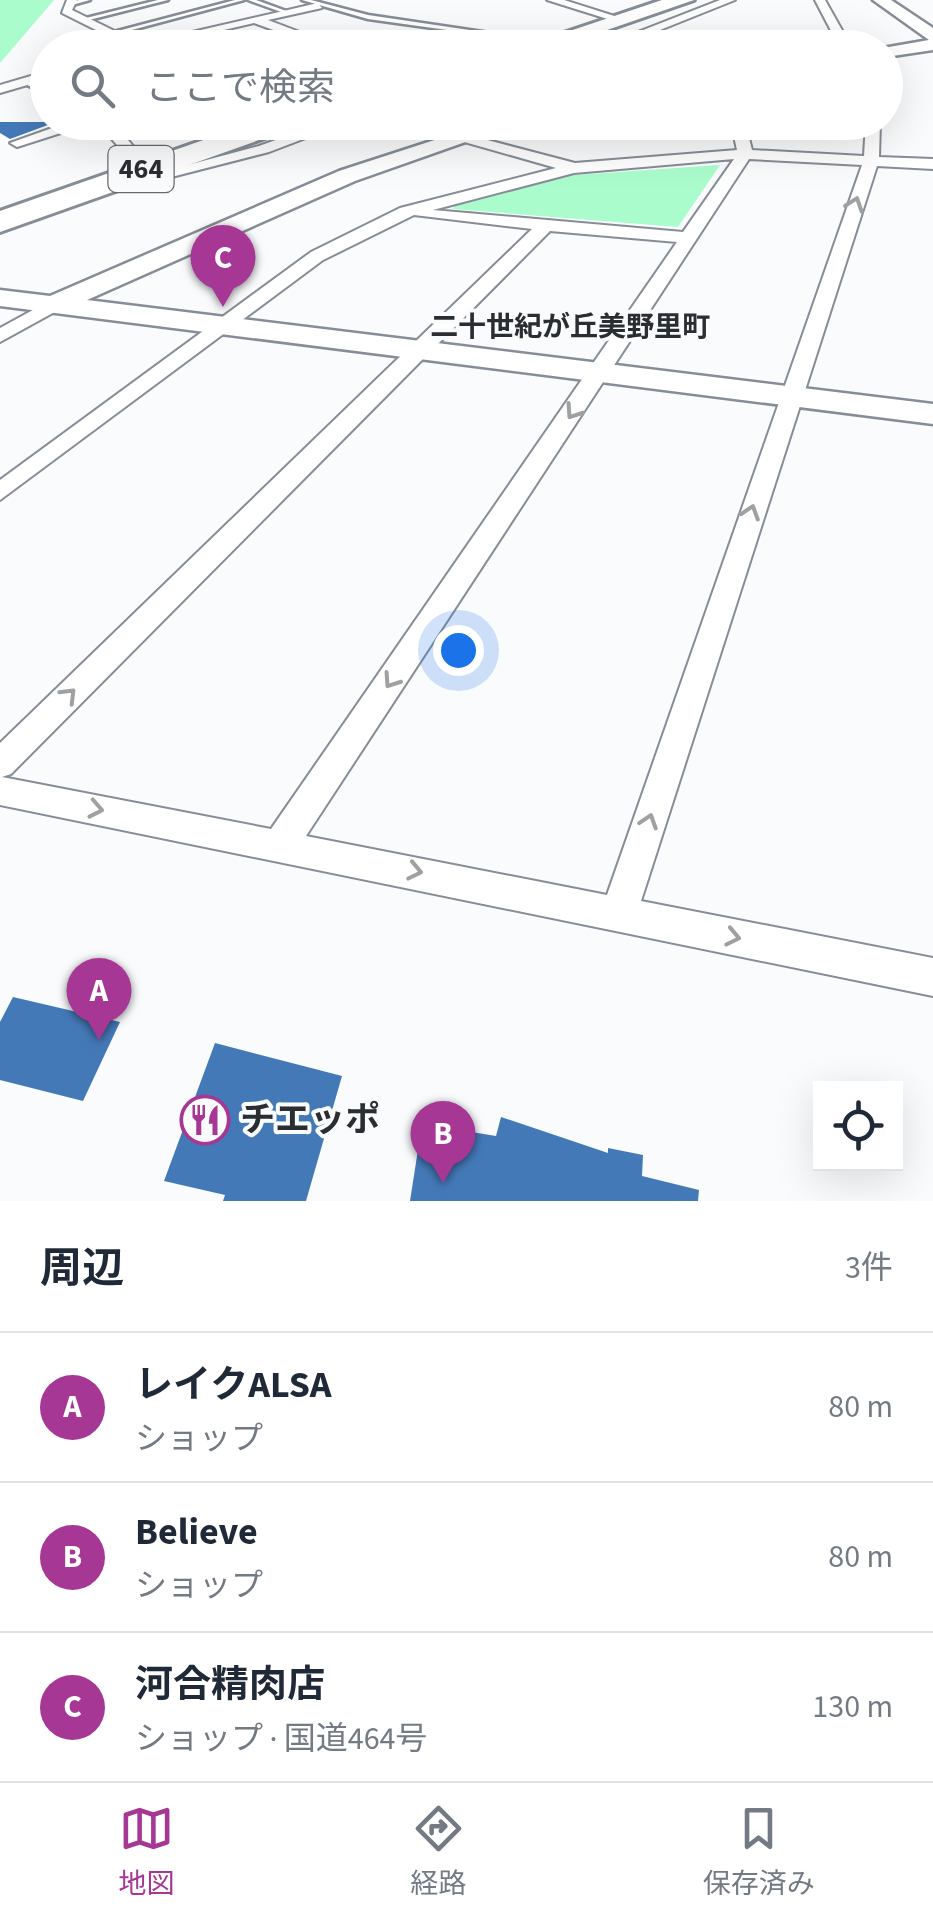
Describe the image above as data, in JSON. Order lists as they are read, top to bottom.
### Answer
{
  "streets": {
    "highway": ["464"]
  },
  "districts": ["二十世紀が丘美野里町"],
  "places": {
    "restaurant": ["チエッポ"]
  },
  "page": {
    "search": "ここで検索",
    "pins": ["C", "A", "B"],
    "heading": ["周辺", "3件"],
    "list": [
      {
        "mark": "A",
        "name": "レイクALSA",
        "note": "ショップ",
        "value": "80 m"
      },
      {
        "mark": "B",
        "name": "Believe",
        "note": "ショップ",
        "value": "80 m"
      },
      {
        "mark": "C",
        "name": "河合精肉店",
        "note": "ショップ · 国道464号",
        "value": "130 m"
      }
    ],
    "nav": ["地図", "経路", "保存済み"]
  }
}
